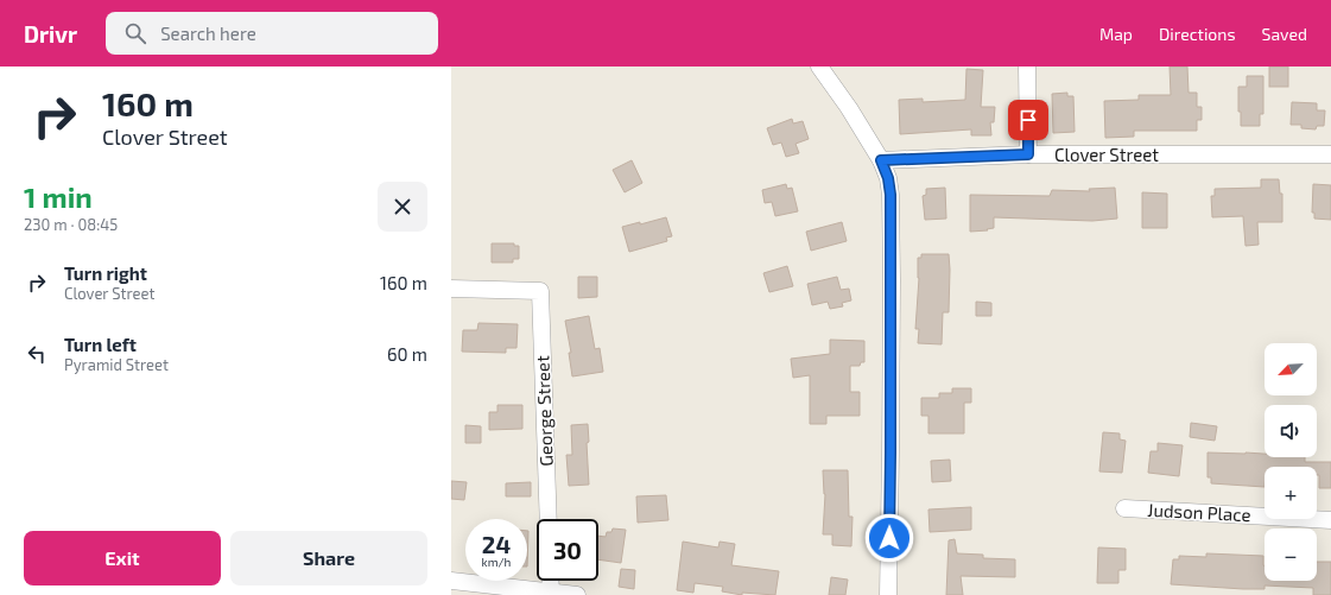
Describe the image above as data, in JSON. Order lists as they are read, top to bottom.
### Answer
{
  "streets": {
    "street": ["Clover Street", "George Street", "Judson Place"]
  },
  "north": "bottom left",
  "page": {
    "header": "Drivr",
    "search": "Search here",
    "nav": ["Map", "Directions", "Saved"],
    "turn": ["160 m", "Clover Street"],
    "heading": ["1 min", "230 m · 08:45"],
    "list": [
      {
        "name": "Turn right",
        "note": "Clover Street",
        "value": "160 m"
      },
      {
        "name": "Turn left",
        "note": "Pyramid Street",
        "value": "60 m"
      }
    ],
    "map_buttons": ["+", "−"],
    "speed": "24 km/h",
    "limit": "30",
    "buttons": ["Exit", "Share"]
  }
}
